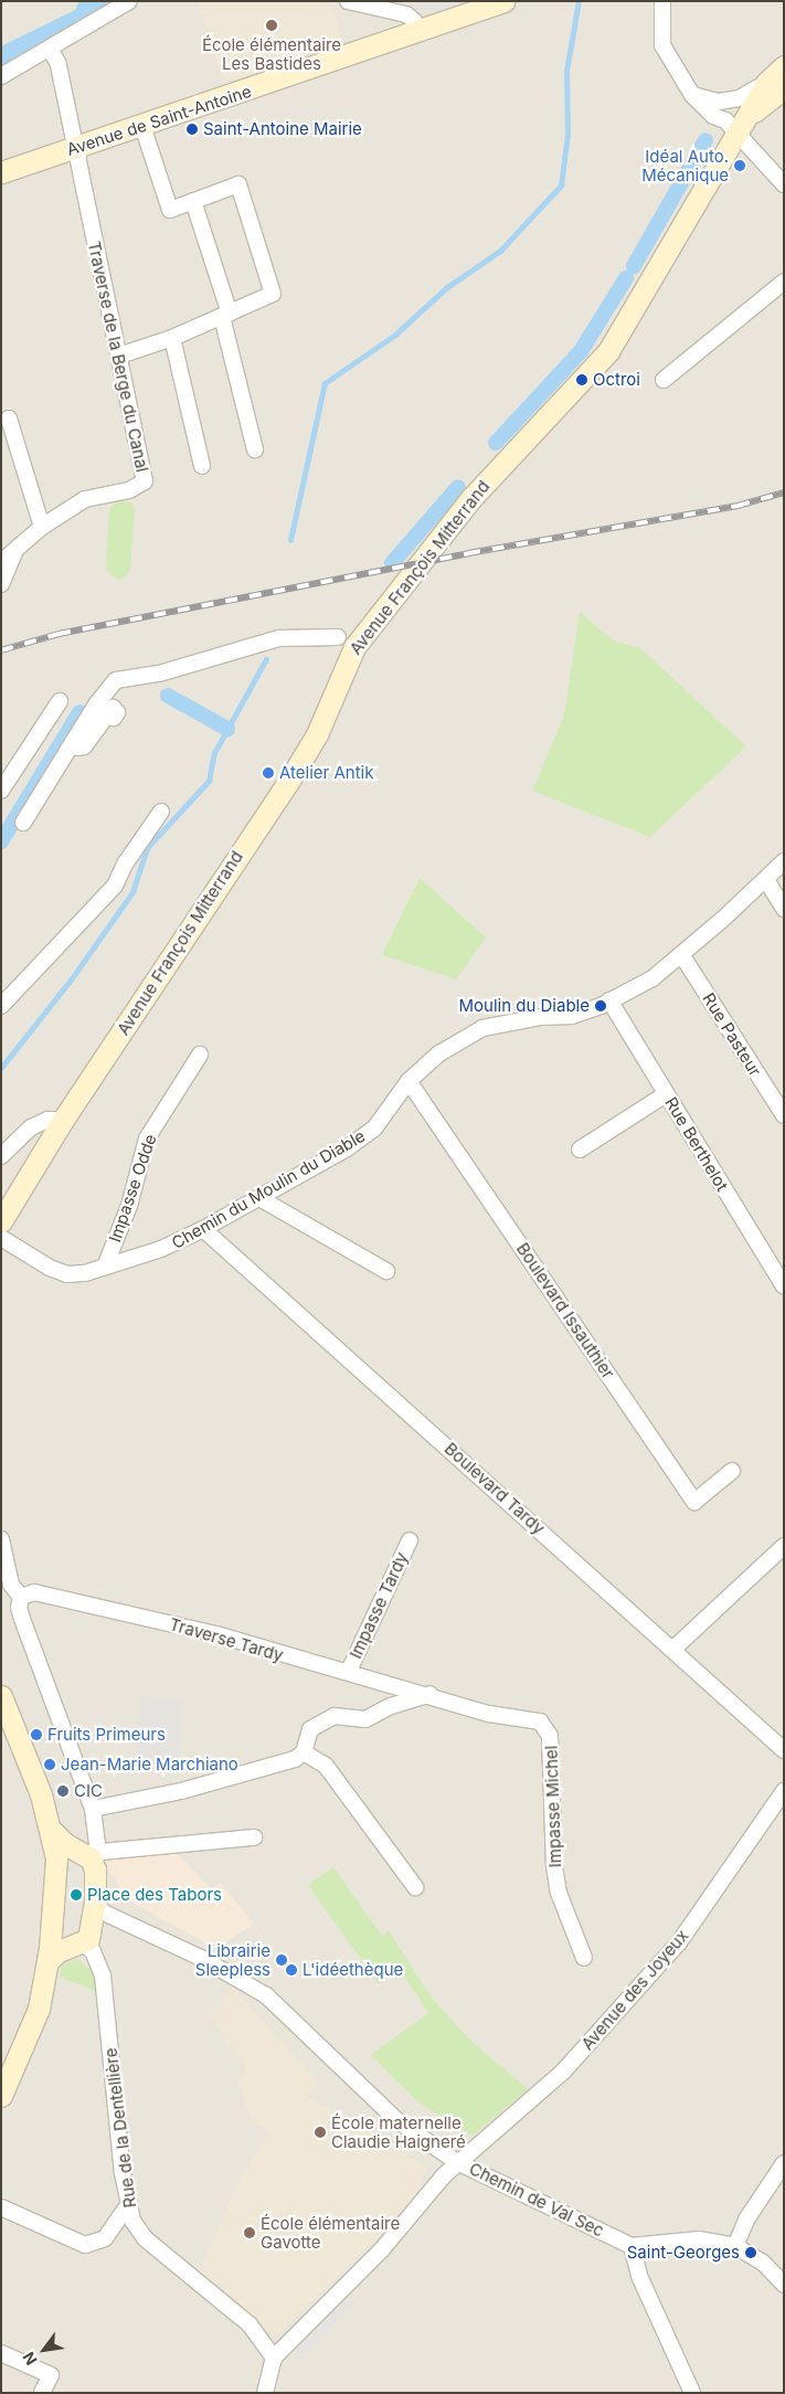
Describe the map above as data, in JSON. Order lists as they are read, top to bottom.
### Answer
{
  "streets": {
    "main road": ["Avenue de Saint-Antoine", "Avenue François Mitterrand"],
    "street": [
      "Traverse de la Berge du Canal",
      "Rue Pasteur",
      "Rue Berthelot",
      "Impasse Odde",
      "Chemin du Moulin du Diable",
      "Boulevard Issauthier",
      "Boulevard Tardy",
      "Impasse Tardy",
      "Traverse Tardy",
      "Impasse Michel",
      "Avenue des Joyeux",
      "Rue de la Dentellière",
      "Chemin de Val Sec"
    ]
  },
  "crossings": [
    ["Avenue de Saint-Antoine", "Traverse de la Berge du Canal"],
    ["Rue Pasteur", "Chemin du Moulin du Diable"],
    ["Rue Berthelot", "Chemin du Moulin du Diable"],
    ["Impasse Odde", "Chemin du Moulin du Diable"],
    ["Chemin du Moulin du Diable", "Boulevard Issauthier"],
    ["Chemin du Moulin du Diable", "Boulevard Tardy"],
    ["Impasse Tardy", "Traverse Tardy"],
    ["Traverse Tardy", "Impasse Michel"],
    ["Avenue des Joyeux", "Rue de la Dentellière"],
    ["Avenue des Joyeux", "Chemin de Val Sec"]
  ],
  "places": [
    "École élémentaire Les Bastides",
    "Saint-Antoine Mairie",
    "Idéal Auto. Mécanique",
    "Octroi",
    "Atelier Antik",
    "Moulin du Diable",
    "Fruits Primeurs",
    "Jean-Marie Marchiano",
    "CIC",
    "Place des Tabors",
    "Librairie Sleepless",
    "L'idéethèque",
    "École maternelle Claudie Haigneré",
    "École élémentaire Gavotte",
    "Saint-Georges"
  ],
  "north": "bottom left"
}
